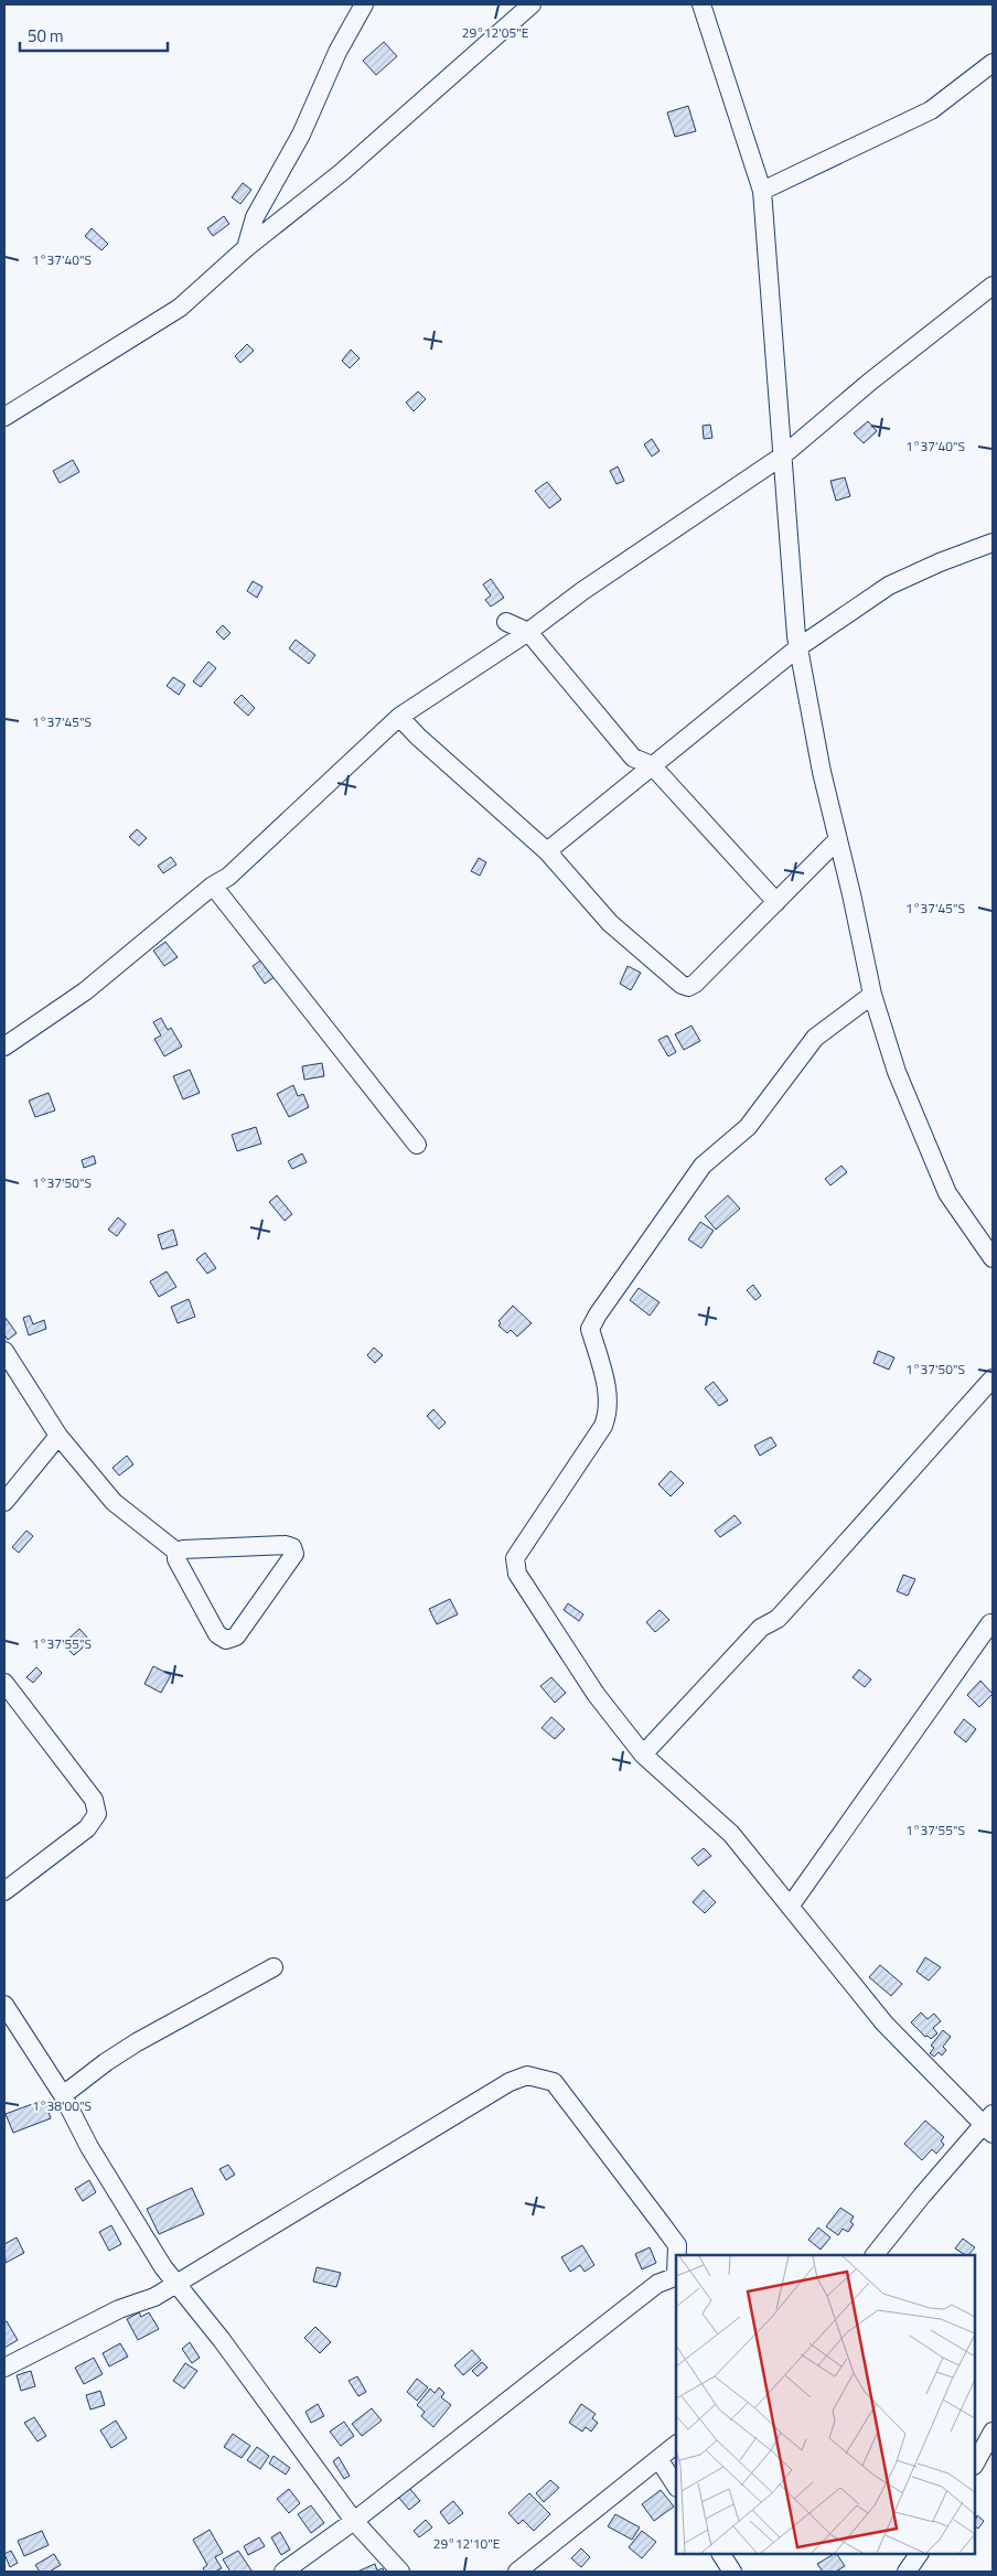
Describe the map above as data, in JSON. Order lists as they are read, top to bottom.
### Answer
{
  "scale_bar": "50 m",
  "coordinates": [
    "29°12'05\"E",
    "1°37'40\"S",
    "1°37'45\"S",
    "1°37'50\"S",
    "1°37'55\"S",
    "1°38'00\"S",
    "29°12'10\"E"
  ]
}
